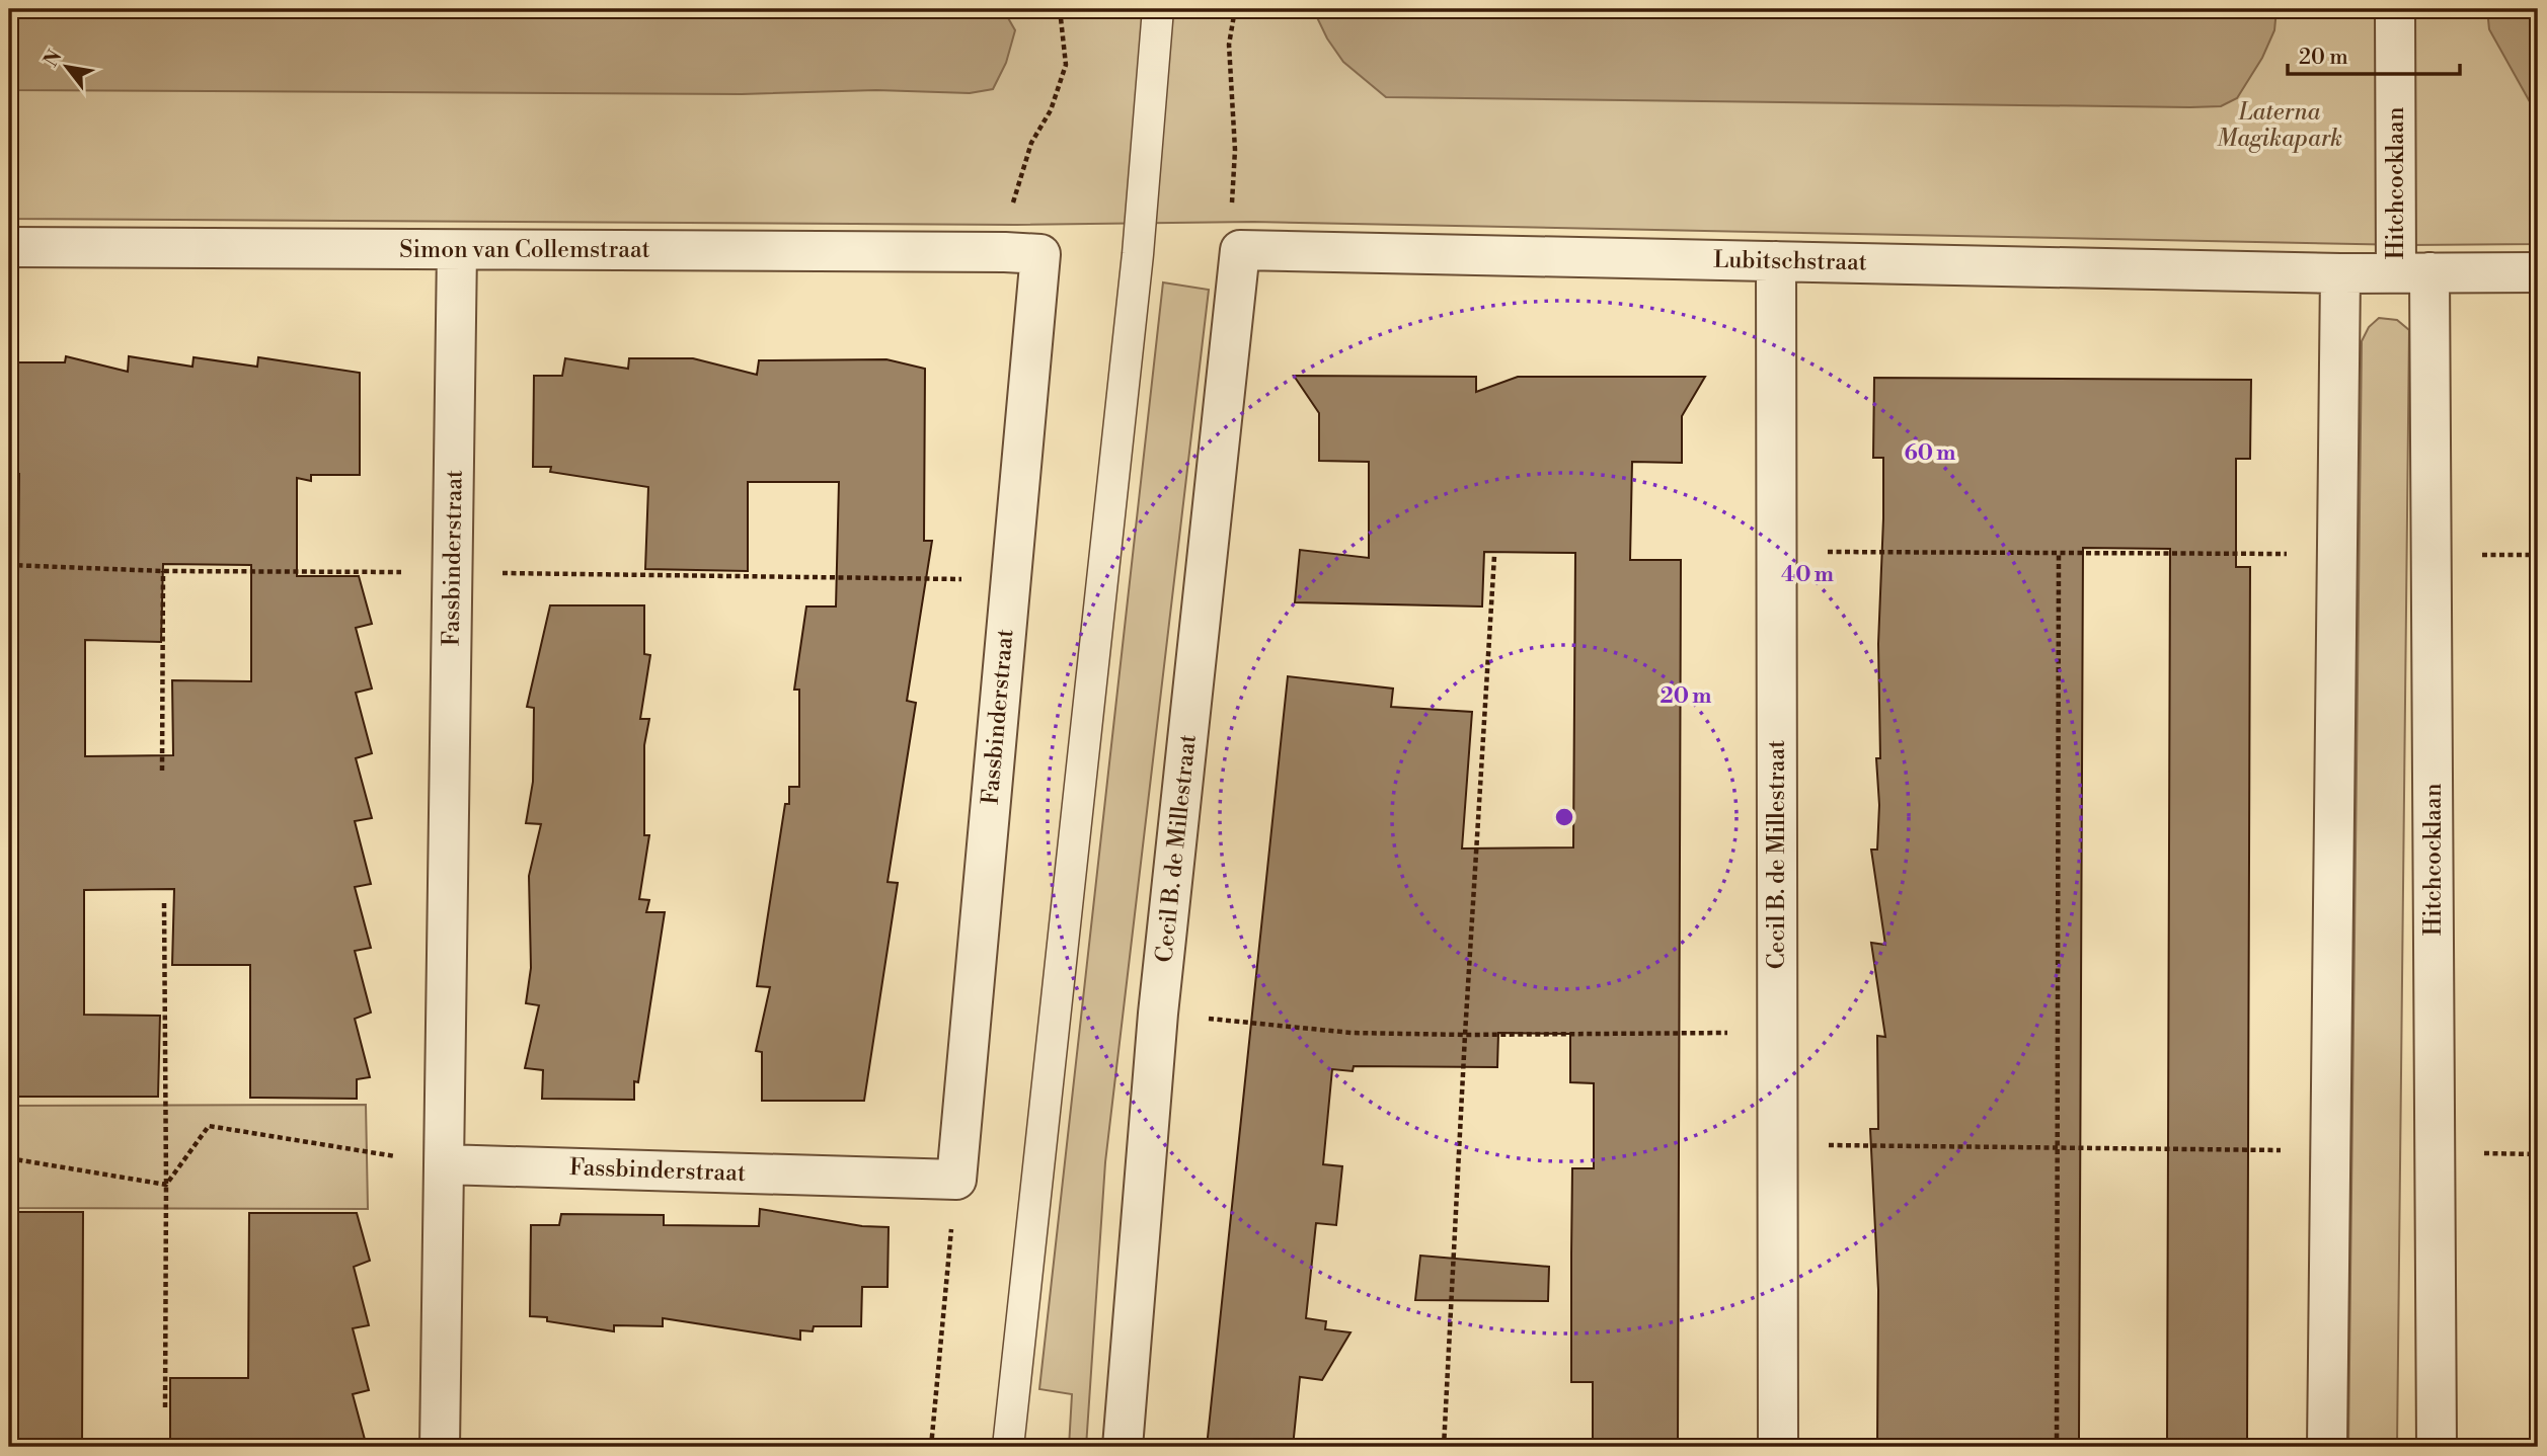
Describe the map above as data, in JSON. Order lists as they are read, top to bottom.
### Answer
{
  "streets": {
    "street": [
      "Hitchcocklaan",
      "Simon van Collemstraat",
      "Lubitschstraat",
      "Fassbinderstraat",
      "Cecil B. de Millestraat"
    ]
  },
  "crossings": [
    ["Hitchcocklaan", "Lubitschstraat"],
    ["Simon van Collemstraat", "Fassbinderstraat"],
    ["Lubitschstraat", "Cecil B. de Millestraat"]
  ],
  "parks": ["Laterna Magikapark"],
  "scale_bar": "20 m",
  "north": "top left",
  "rings": ["60 m", "40 m", "20 m"]
}
